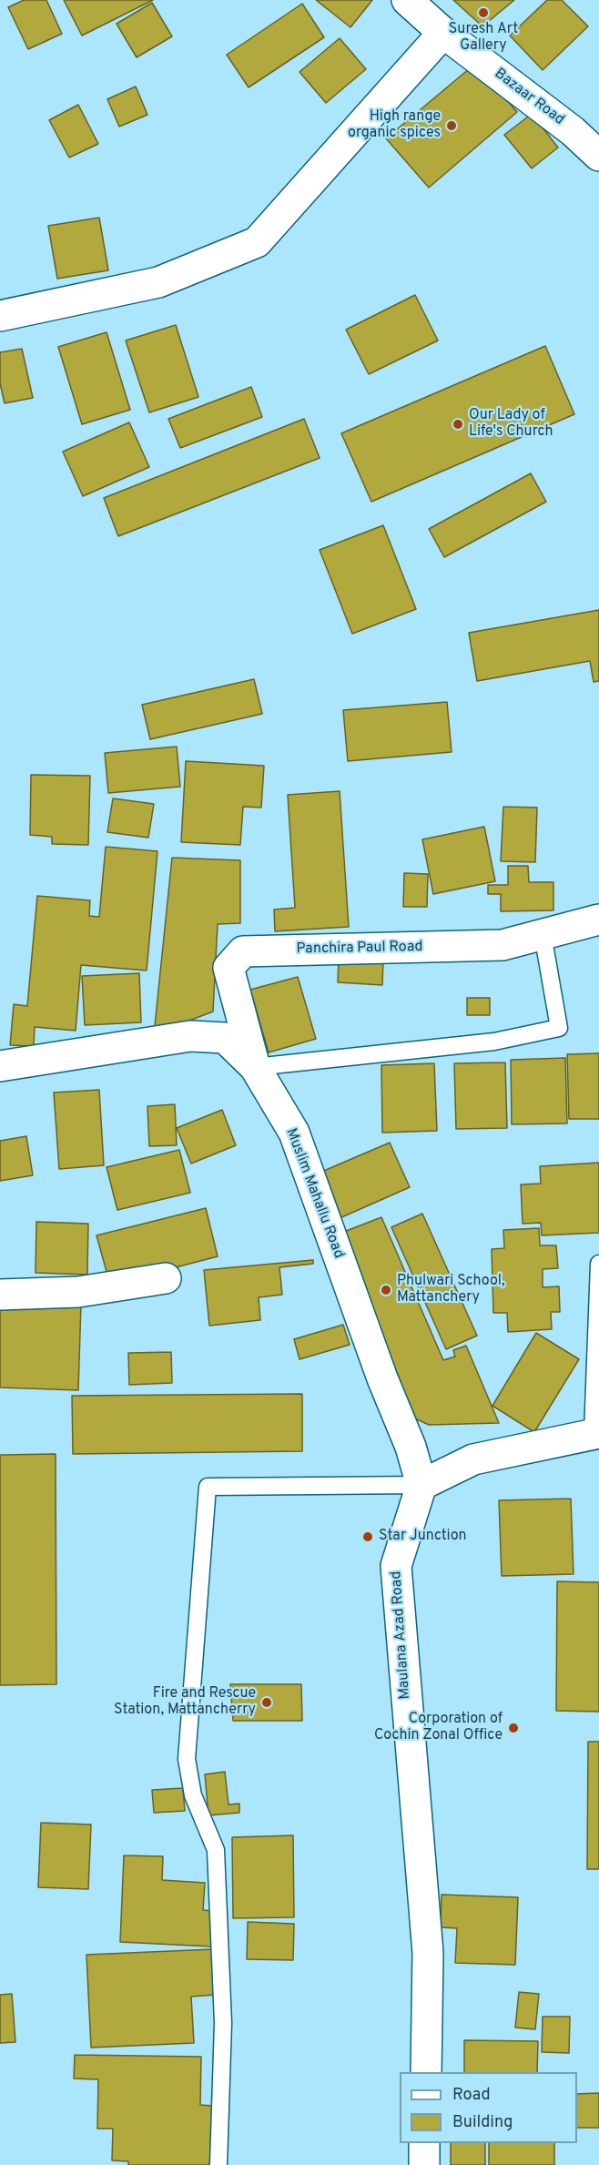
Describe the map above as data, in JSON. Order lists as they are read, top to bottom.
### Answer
{
  "streets": {
    "street": [
      "Bazaar Road",
      "Panchira Paul Road",
      "Muslim Mahallu Road",
      "Maulana Azad Road"
    ]
  },
  "crossings": [
    ["Panchira Paul Road", "Muslim Mahallu Road"],
    ["Muslim Mahallu Road", "Maulana Azad Road"]
  ],
  "places": [
    "Suresh Art Gallery",
    "High range organic spices",
    "Our Lady of Life's Church",
    "Phulwari School, Mattanchery",
    "Star Junction",
    "Fire and Rescue Station, Mattancherry",
    "Corporation of Cochin Zonal Office"
  ],
  "legend": ["Road", "Building"]
}
